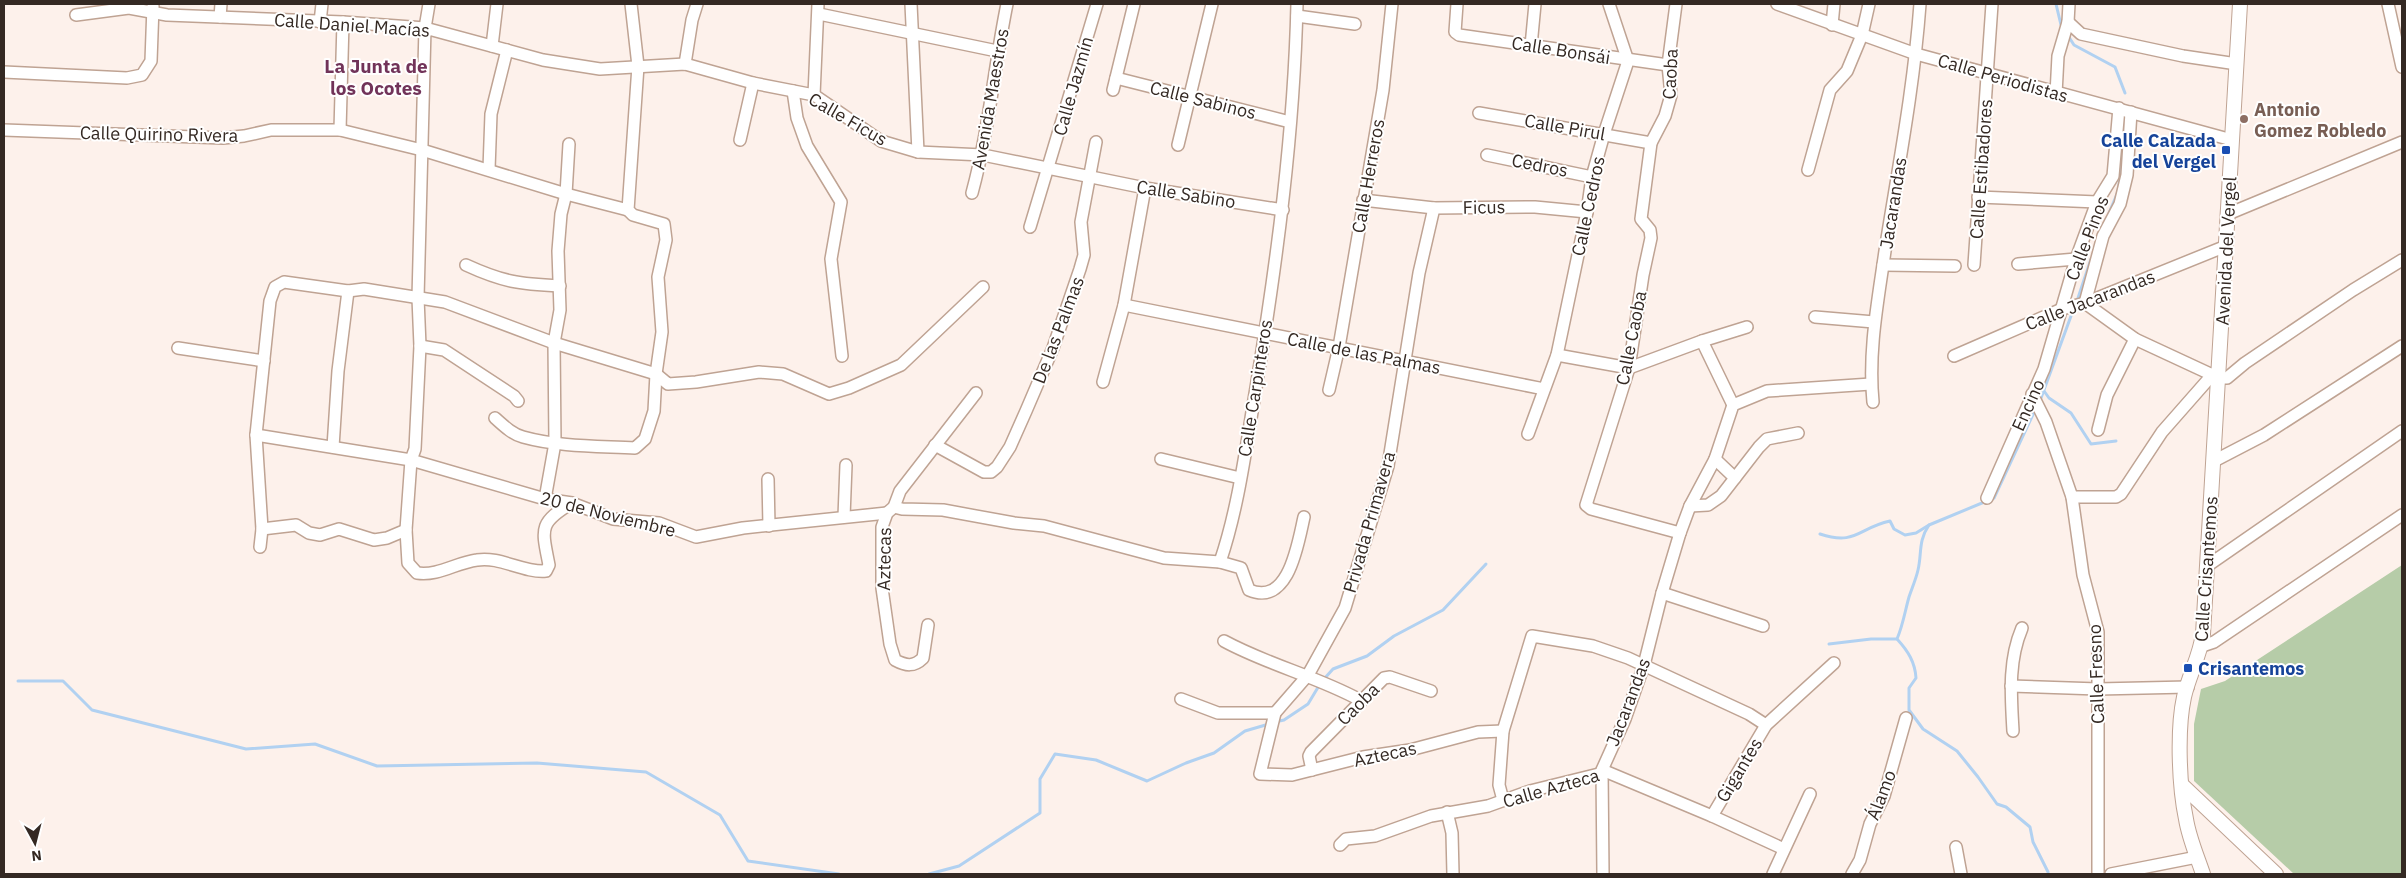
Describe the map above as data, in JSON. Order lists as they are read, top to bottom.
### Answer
{
  "streets": {
    "street": [
      "Calle Daniel Macías",
      "Calle Bonsái",
      "Caoba",
      "Calle Periodistas",
      "Calle Jazmín",
      "Avenida Maestros",
      "Calle Sabinos",
      "Calle Ficus",
      "Calle Pirul",
      "Calle Quirino Rivera",
      "Cedros",
      "Calle Estibadores",
      "Calle Herreros",
      "Calle Sabino",
      "Jacarandas",
      "Calle Cedros",
      "Ficus",
      "Calle Pinos",
      "Avenida del Vergel",
      "Calle Jacarandas",
      "De las Palmas",
      "Calle Caoba",
      "Calle de las Palmas",
      "Calle Carpinteros",
      "Encino",
      "20 de Noviembre",
      "Privada Primavera",
      "Aztecas",
      "Calle Crisantemos",
      "Calle Fresno",
      "Gigantes",
      "Calle Azteca",
      "Álamo"
    ]
  },
  "crossings": [
    ["Calle Daniel Macías", "Calle Ficus"],
    ["Calle Bonsái", "Caoba"],
    ["Calle Bonsái", "Calle Cedros"],
    ["Caoba", "Calle Pirul"],
    ["Caoba", "Calle Caoba"],
    ["Caoba", "Aztecas"],
    ["Calle Periodistas", "Calle Estibadores"],
    ["Calle Periodistas", "Jacarandas"],
    ["Calle Periodistas", "Calle Pinos"],
    ["Calle Periodistas", "Avenida del Vergel"],
    ["Calle Jazmín", "Calle Ficus"],
    ["Avenida Maestros", "Calle Ficus"],
    ["Calle Sabinos", "Calle Carpinteros"],
    ["Calle Ficus", "Calle Sabino"],
    ["Calle Ficus", "De las Palmas"],
    ["Calle Pirul", "Calle Cedros"],
    ["Cedros", "Calle Cedros"],
    ["Calle Herreros", "Calle de las Palmas"],
    ["Calle Sabino", "De las Palmas"],
    ["Calle Sabino", "Calle Carpinteros"],
    ["Jacarandas", "Calle Caoba"],
    ["Jacarandas", "Calle Azteca"],
    ["Calle Cedros", "Ficus"],
    ["Calle Cedros", "Calle de las Palmas"],
    ["Ficus", "Privada Primavera"],
    ["Calle Pinos", "Calle Jacarandas"],
    ["Calle Pinos", "Encino"],
    ["Avenida del Vergel", "Calle Jacarandas"],
    ["Avenida del Vergel", "Calle Crisantemos"],
    ["Calle Jacarandas", "Encino"],
    ["De las Palmas", "Aztecas"],
    ["Calle de las Palmas", "Calle Carpinteros"],
    ["Calle de las Palmas", "Privada Primavera"],
    ["Calle Carpinteros", "20 de Noviembre"],
    ["Encino", "Calle Fresno"],
    ["20 de Noviembre", "Aztecas"],
    ["Privada Primavera", "Aztecas"],
    ["Gigantes", "Calle Azteca"]
  ],
  "districts": ["La Junta de los Ocotes"],
  "places": {
    "other": ["Antonio Gomez Robledo"],
    "transit": ["Calle Calzada del Vergel", "Crisantemos"]
  },
  "north": "bottom"
}
